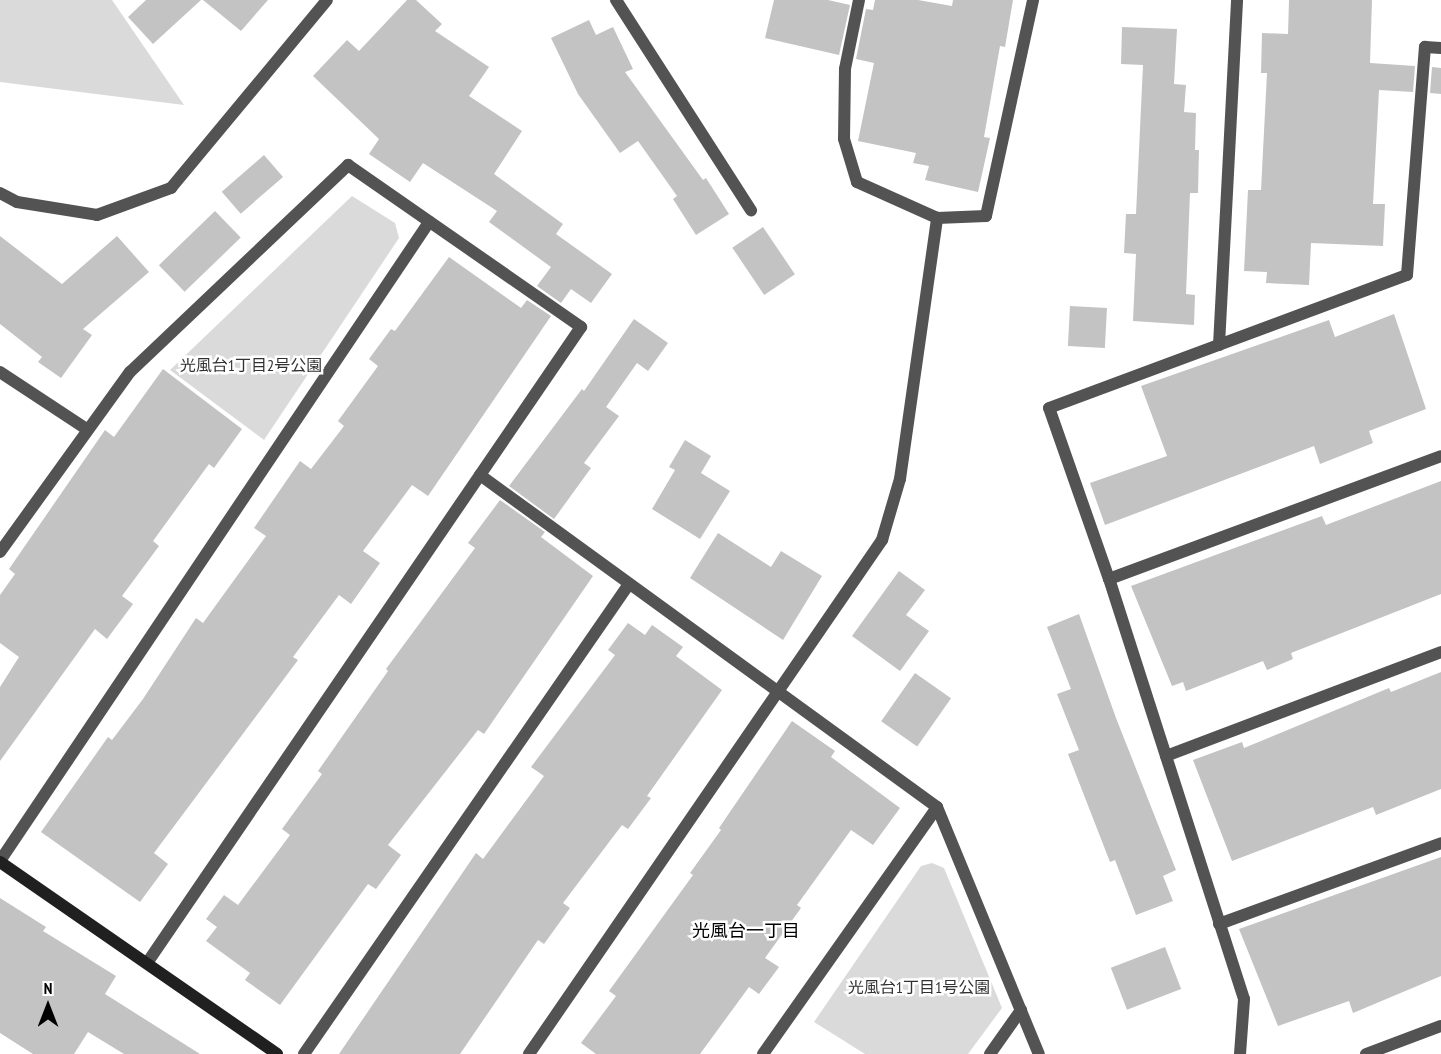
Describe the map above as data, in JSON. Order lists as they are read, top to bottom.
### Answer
{
  "districts": ["光風台一丁目"],
  "parks": ["光風台1丁目2号公園", "光風台1丁目1号公園"],
  "north": "top"
}
